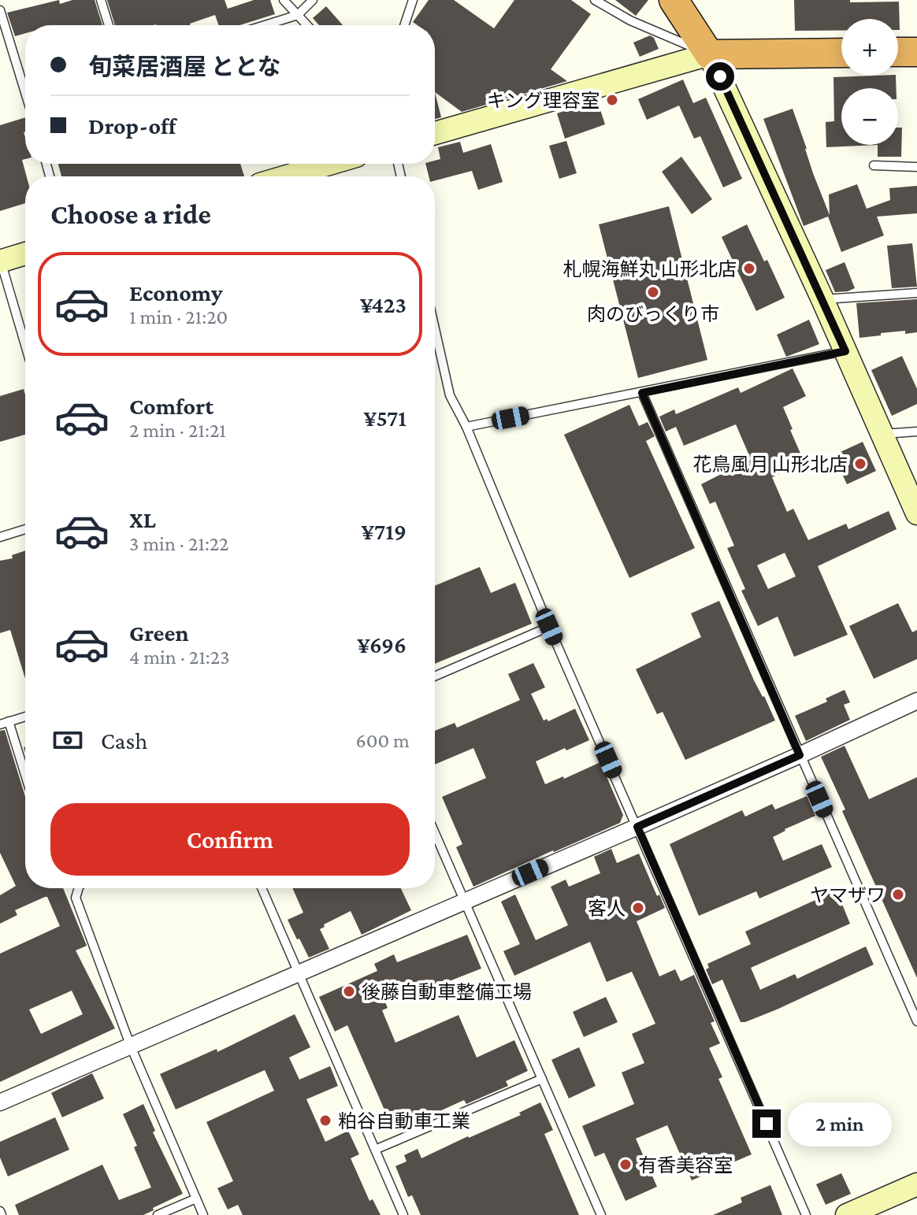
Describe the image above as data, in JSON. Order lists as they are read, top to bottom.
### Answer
{
  "places": [
    "キング理容室",
    "札幌海鮮丸 山形北店",
    "肉のびっくり市",
    "花鳥風月 山形北店",
    "ヤマザワ",
    "客人",
    "後藤自動車整備工場",
    "粕谷自動車工業",
    "有香美容室"
  ],
  "page": {
    "map_buttons": ["+", "−"],
    "banner": ["旬菜居酒屋 ととな", "Drop-off"],
    "heading": "Choose a ride",
    "list": [
      {
        "name": "Economy",
        "note": "1 min · 21:20",
        "value": "¥423"
      },
      {
        "name": "Comfort",
        "note": "2 min · 21:21",
        "value": "¥571"
      },
      {
        "name": "XL",
        "note": "3 min · 21:22",
        "value": "¥719"
      },
      {
        "name": "Green",
        "note": "4 min · 21:23",
        "value": "¥696"
      }
    ],
    "pay": ["Cash", "600 m"],
    "buttons": "Confirm",
    "bubble": "2 min"
  }
}
